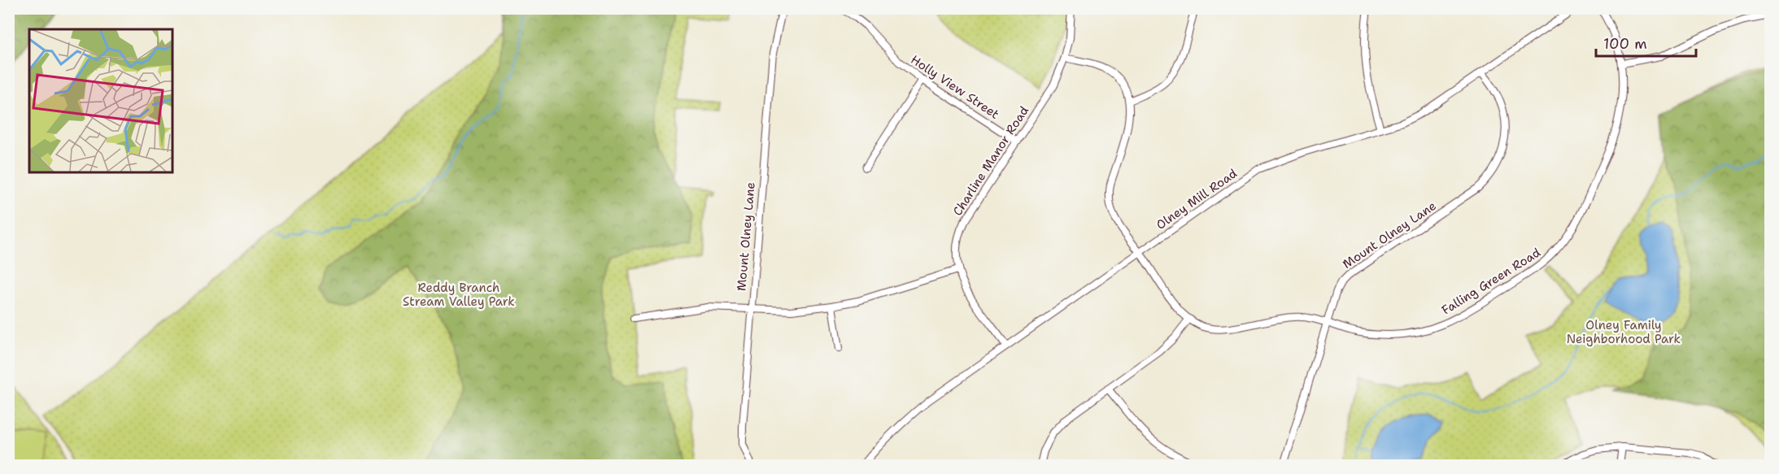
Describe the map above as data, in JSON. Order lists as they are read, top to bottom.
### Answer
{
  "streets": {
    "street": [
      "Holly View Street",
      "Charline Manor Road",
      "Olney Mill Road",
      "Mount Olney Lane",
      "Falling Green Road"
    ]
  },
  "crossings": [
    ["Holly View Street", "Charline Manor Road"],
    ["Charline Manor Road", "Olney Mill Road"],
    ["Charline Manor Road", "Falling Green Road"],
    ["Olney Mill Road", "Mount Olney Lane"],
    ["Olney Mill Road", "Falling Green Road"],
    ["Mount Olney Lane", "Falling Green Road"]
  ],
  "parks": ["Reddy Branch Stream Valley Park", "Olney Family Neighborhood Park"],
  "scale_bar": "100 m"
}
